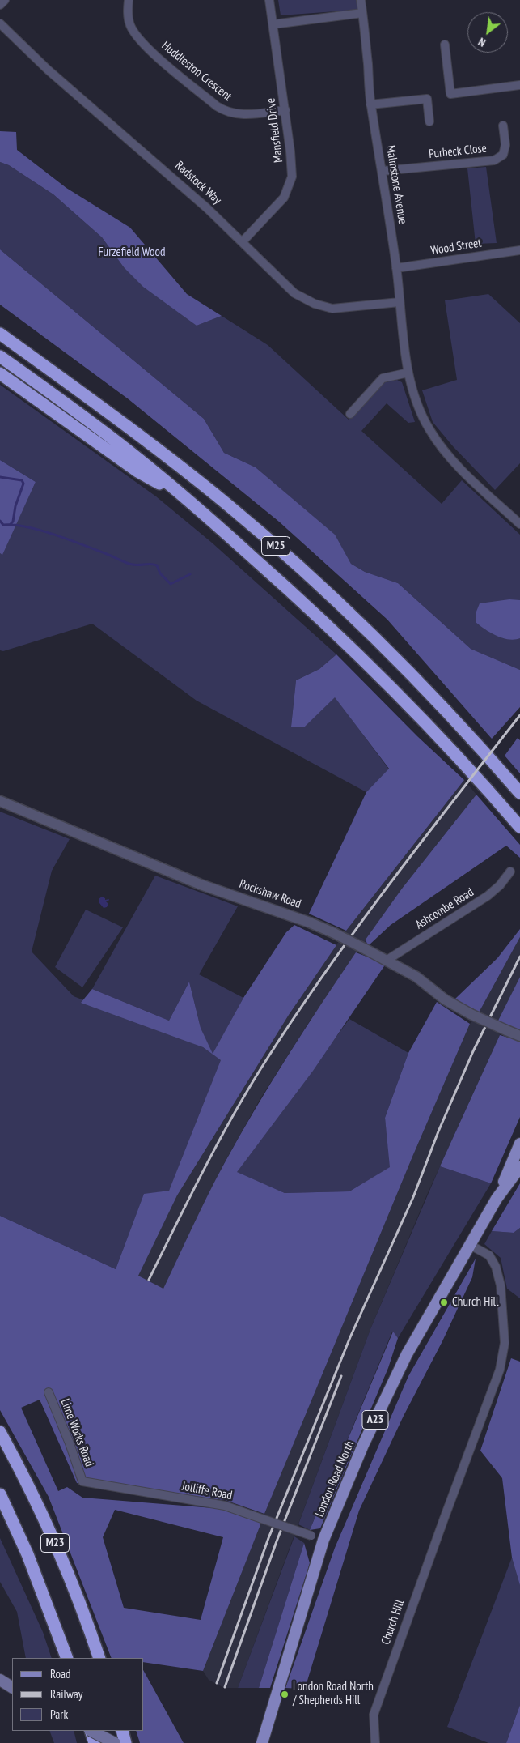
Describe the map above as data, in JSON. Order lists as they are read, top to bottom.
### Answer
{
  "streets": {
    "highway": ["M25", "M23"],
    "main road": ["A23", "London Road North"],
    "street": [
      "Huddleston Crescent",
      "Mansfield Drive",
      "Purbeck Close",
      "Radstock Way",
      "Malmstone Avenue",
      "Wood Street",
      "Rockshaw Road",
      "Ashcombe Road",
      "Lime Works Road",
      "Jolliffe Road",
      "Church Hill"
    ]
  },
  "crossings": [
    ["Huddleston Crescent", "Mansfield Drive"],
    ["Mansfield Drive", "Radstock Way"],
    ["Purbeck Close", "Malmstone Avenue"],
    ["Radstock Way", "Malmstone Avenue"],
    ["Malmstone Avenue", "Wood Street"],
    ["Rockshaw Road", "Ashcombe Road"],
    ["Lime Works Road", "Jolliffe Road"],
    ["London Road North", "Jolliffe Road"],
    ["London Road North", "Church Hill"]
  ],
  "parks": ["Furzefield Wood"],
  "places": ["Church Hill", "London Road North / Shepherds Hill"],
  "legend": ["Road", "Railway", "Park"],
  "north": "bottom left"
}
